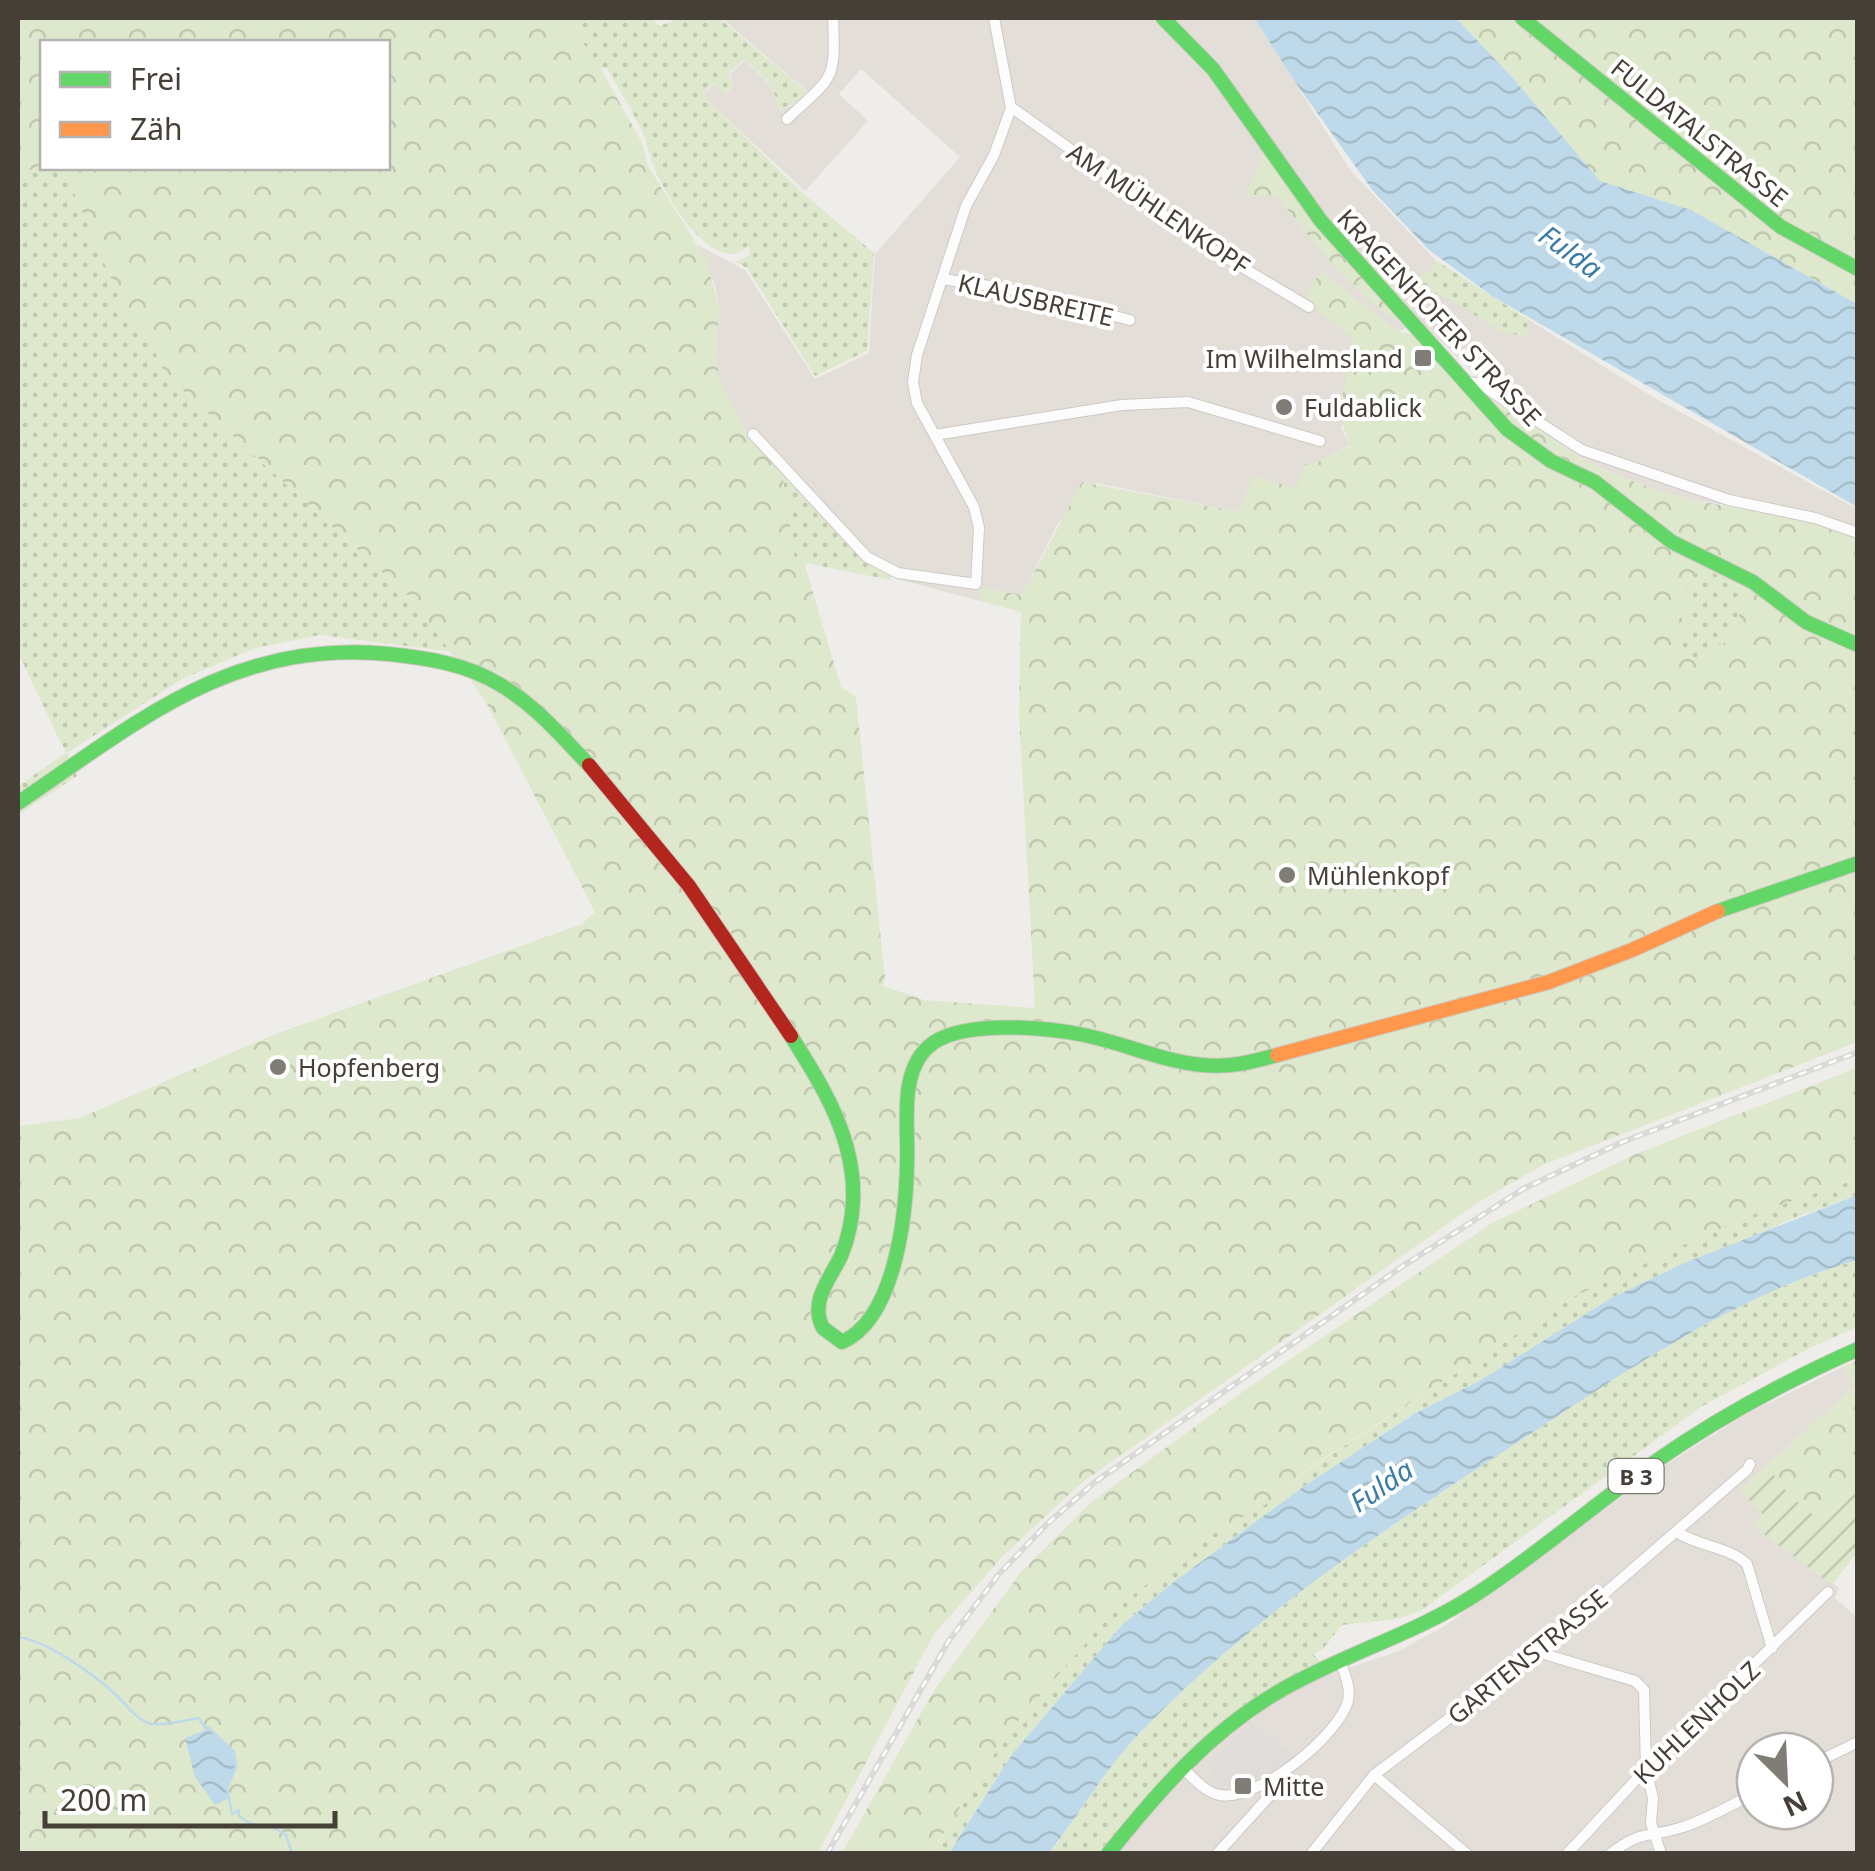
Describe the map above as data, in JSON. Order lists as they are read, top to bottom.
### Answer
{
  "streets": {
    "street": [
      "FULDATALSTRASSE",
      "AM MÜHLENKOPF",
      "KLAUSBREITE",
      "KRAGENHOFER STRASSE",
      "B 3",
      "GARTENSTRASSE",
      "KUHLENHOLZ"
    ]
  },
  "water": ["Fulda"],
  "places": {
    "transit": ["Im Wilhelmsland", "Mitte"],
    "other": ["Fuldablick", "Mühlenkopf", "Hopfenberg"]
  },
  "legend": ["Frei", "Zäh"],
  "scale_bar": "200 m",
  "north": "bottom right"
}
